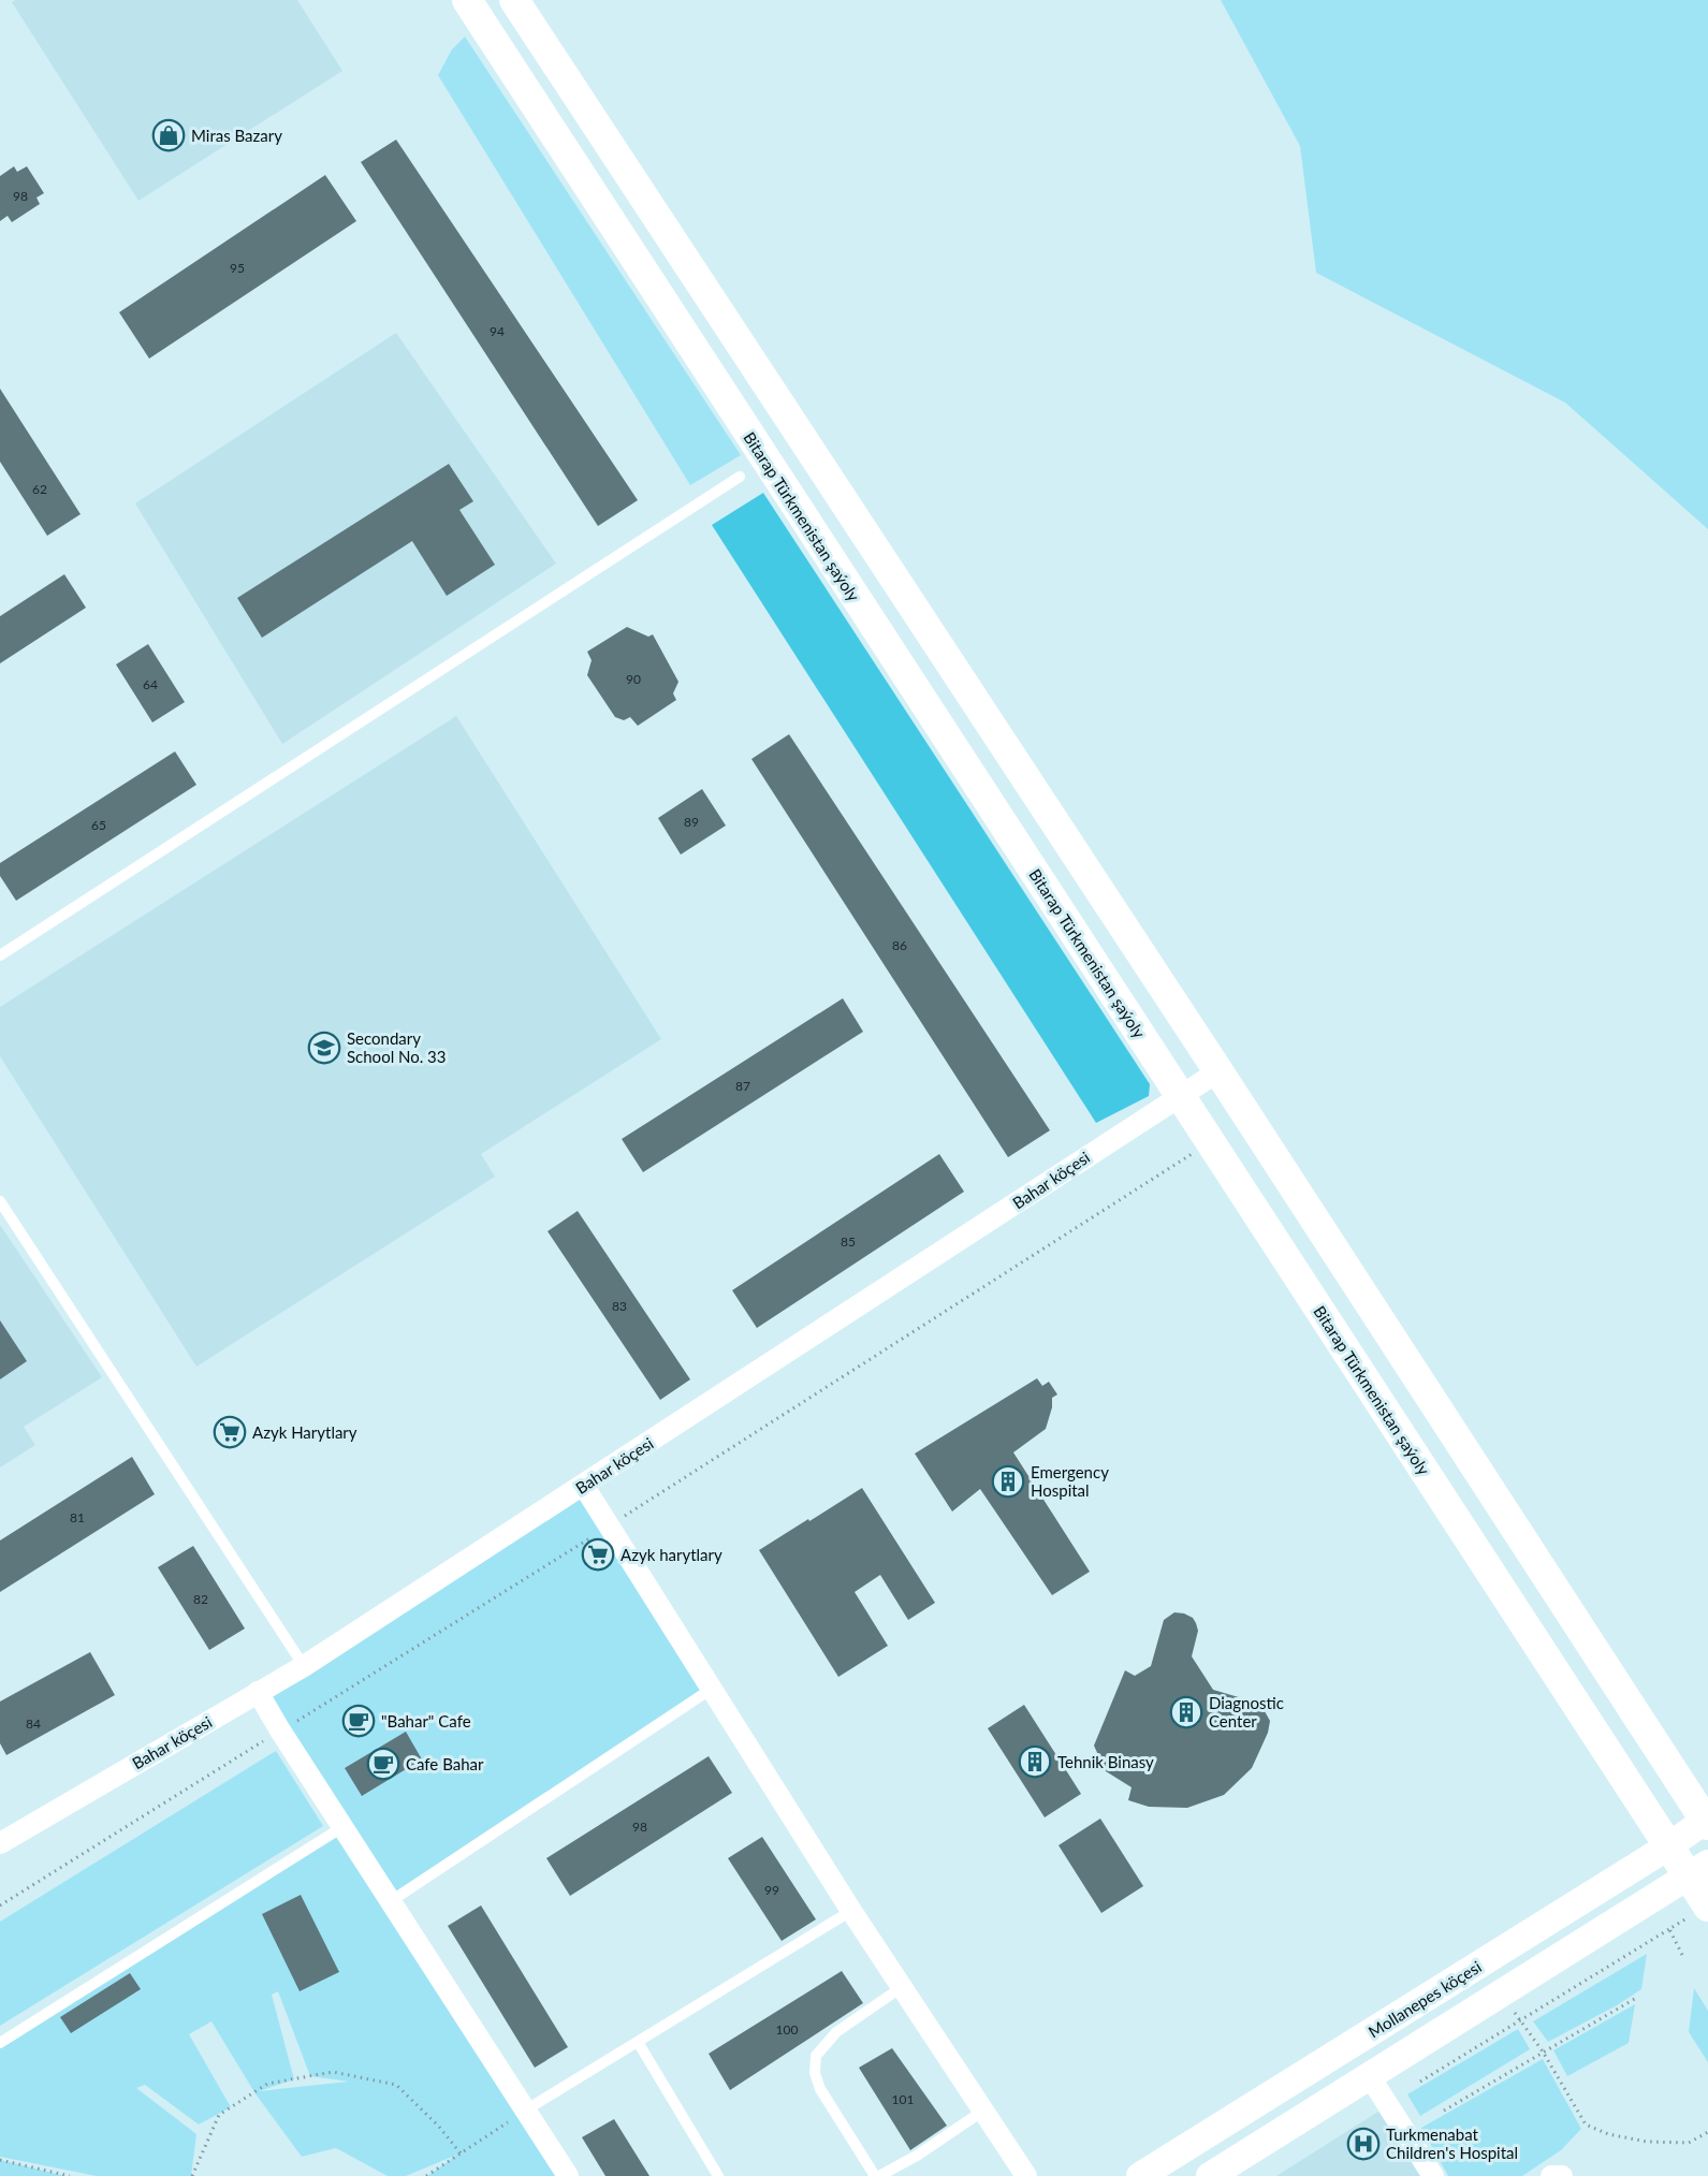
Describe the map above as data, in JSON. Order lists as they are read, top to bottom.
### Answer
{
  "streets": {
    "main road": ["Bitarap Türkmenistan şaýoly"],
    "street": ["Bahar köçesi", "Mollanepes köçesi"]
  },
  "crossings": [
    ["Bitarap Türkmenistan şaýoly", "Bahar köçesi"],
    ["Bitarap Türkmenistan şaýoly", "Mollanepes köçesi"]
  ],
  "places": {
    "shop": ["Miras Bazary"],
    "school or university": ["Secondary School No. 33"],
    "supermarket": ["Azyk Harytlary", "Azyk harytlary"],
    "building": ["Emergency Hospital", "Diagnostic Center", "Tehnik Binasy"],
    "cafe": ["\"Bahar\" Cafe", "Cafe Bahar"],
    "hospital": ["Turkmenabat Children's Hospital"]
  },
  "house_numbers": [
    "98",
    "95",
    "94",
    "62",
    "90",
    "64",
    "89",
    "65",
    "86",
    "87",
    "85",
    "83",
    "81",
    "82",
    "84",
    "98",
    "99",
    "100",
    "101"
  ]
}
